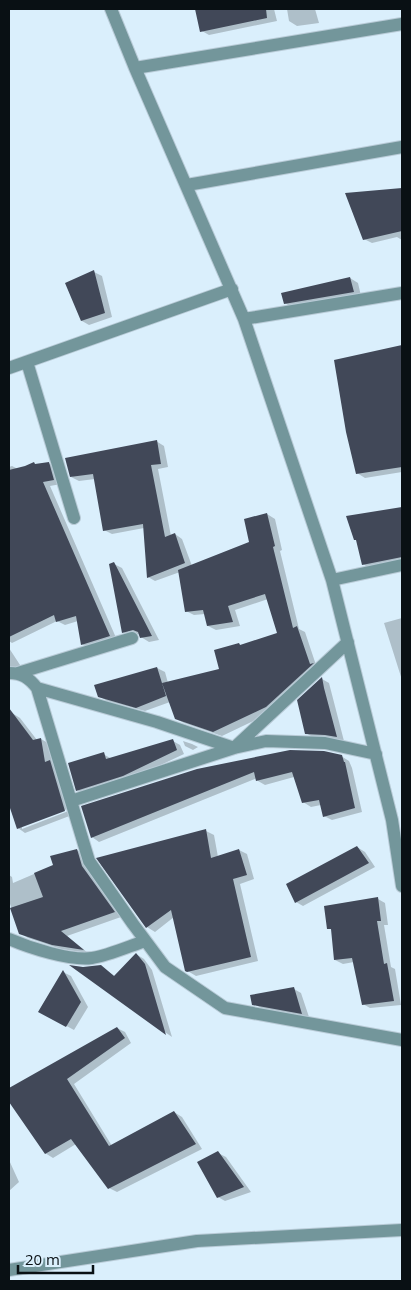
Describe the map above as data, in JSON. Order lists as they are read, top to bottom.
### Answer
{
  "scale_bar": "20 m"
}
